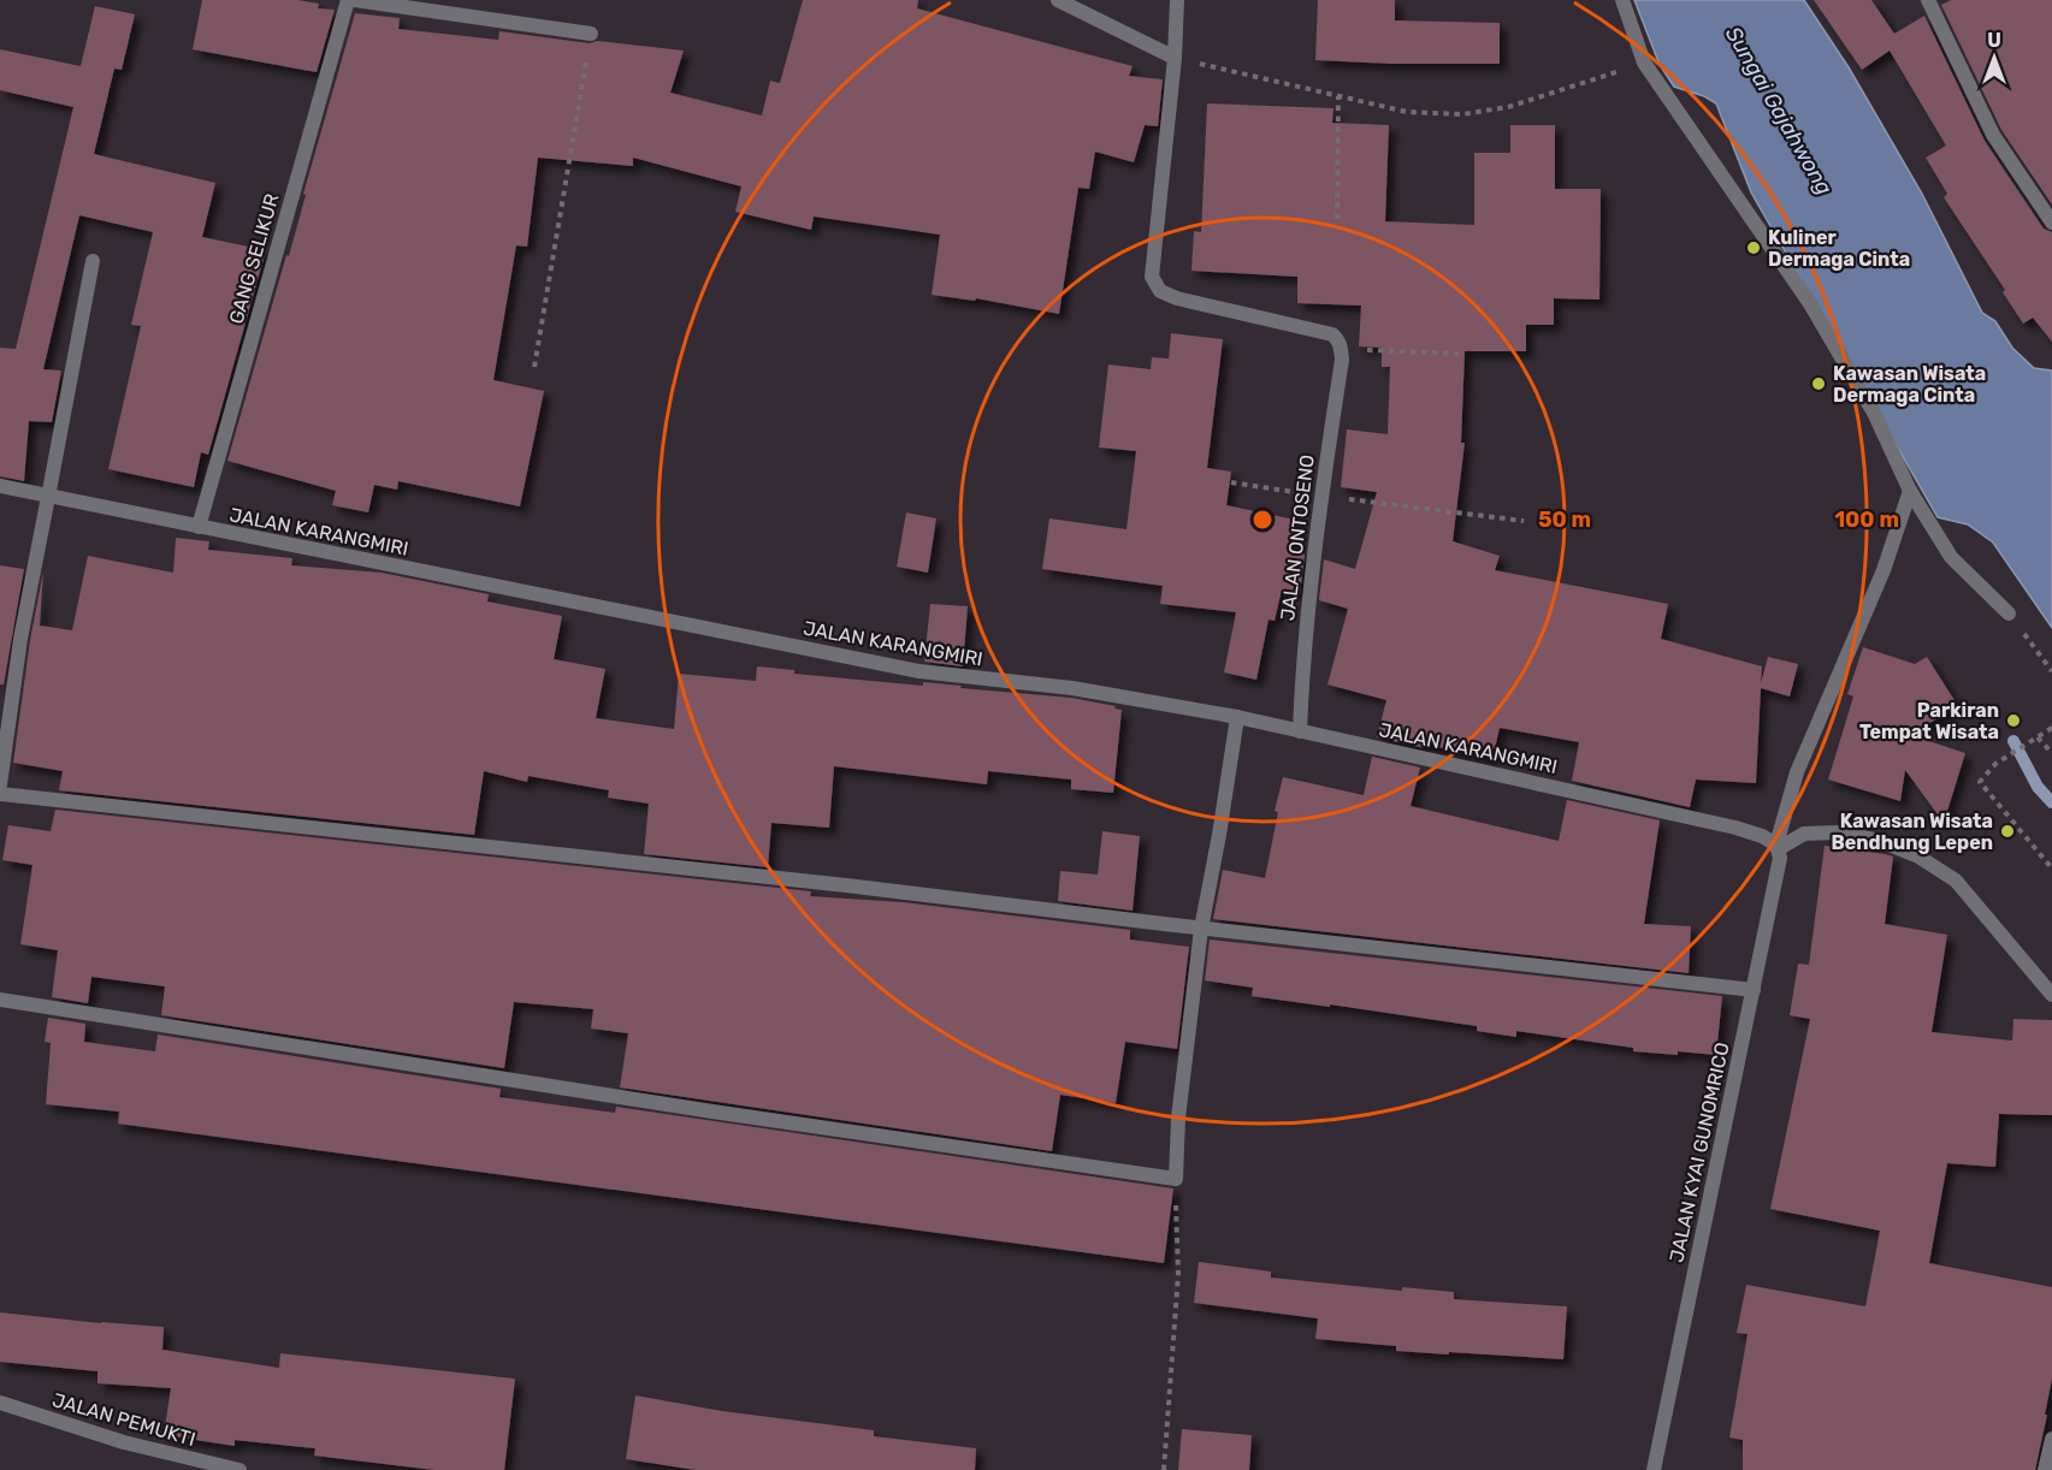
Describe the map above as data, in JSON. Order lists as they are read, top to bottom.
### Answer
{
  "streets": {
    "street": [
      "GANG SELIKUR",
      "JALAN KARANGMIRI",
      "JALAN ONTOSENO",
      "JALAN KYAI GUNOMRICO",
      "JALAN PEMUKTI"
    ]
  },
  "crossings": [
    ["GANG SELIKUR", "JALAN KARANGMIRI"],
    ["JALAN KARANGMIRI", "JALAN ONTOSENO"],
    ["JALAN KARANGMIRI", "JALAN KYAI GUNOMRICO"]
  ],
  "water": ["Sungai Gajahwong"],
  "places": [
    "Kuliner Dermaga Cinta",
    "Kawasan Wisata Dermaga Cinta",
    "Parkiran Tempat Wisata",
    "Kawasan Wisata Bendhung Lepen"
  ],
  "north": "top",
  "rings": ["50 m", "100 m"]
}
